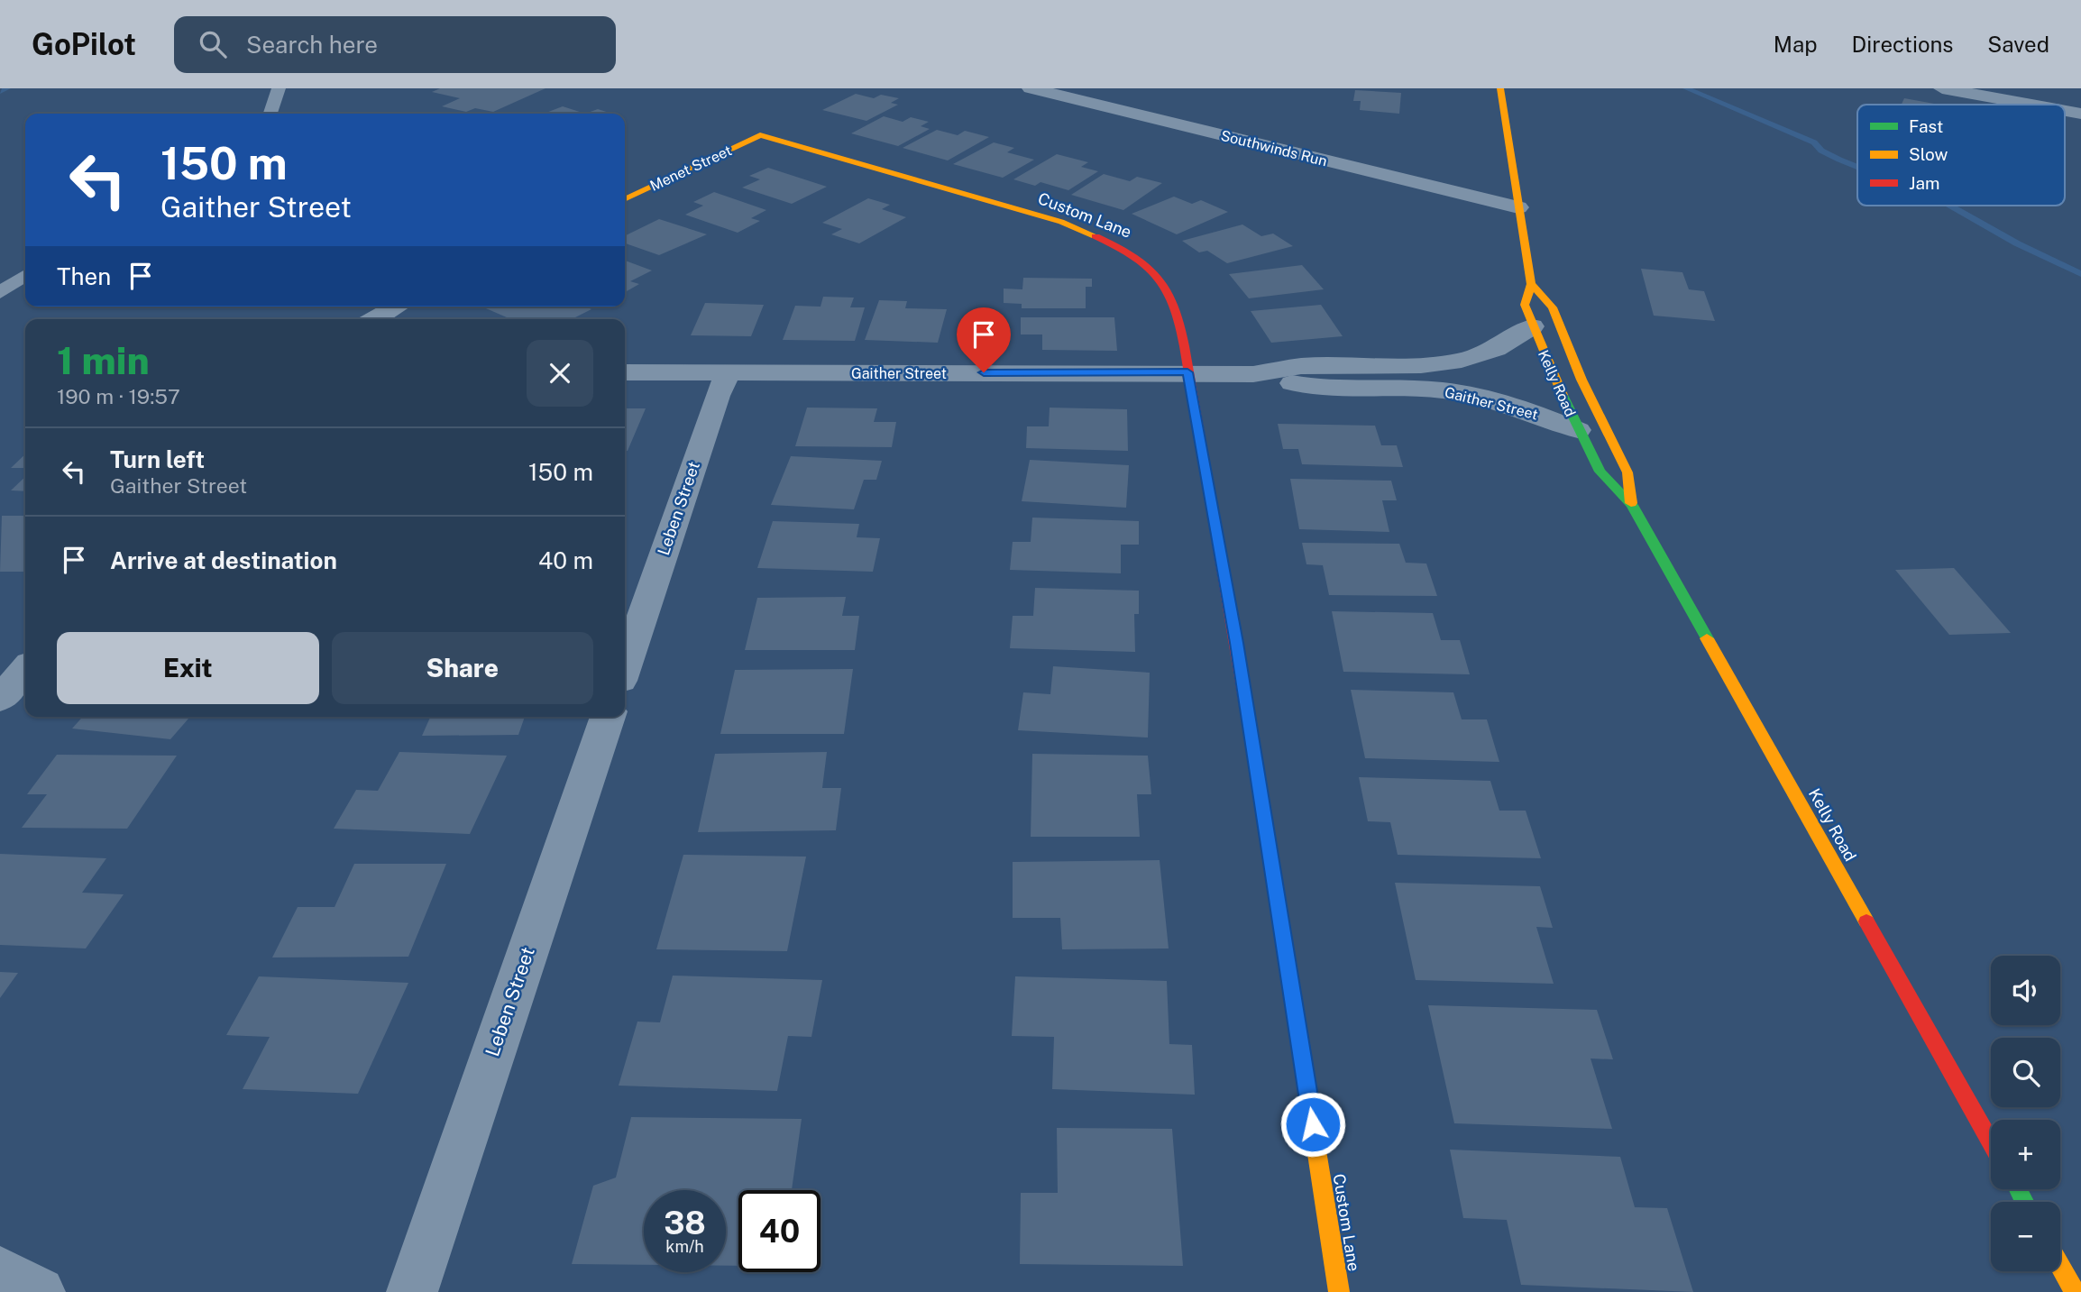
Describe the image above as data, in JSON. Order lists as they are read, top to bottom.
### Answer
{
  "streets": {
    "street": [
      "Southwinds Run",
      "Menet Street",
      "Custom Lane",
      "Gaither Street",
      "Kelly Road",
      "Leben Street"
    ]
  },
  "crossings": [
    ["Southwinds Run", "Kelly Road"],
    ["Menet Street", "Custom Lane"],
    ["Custom Lane", "Gaither Street"],
    ["Gaither Street", "Kelly Road"],
    ["Gaither Street", "Leben Street"]
  ],
  "legend": ["Fast", "Slow", "Jam"],
  "page": {
    "header": "GoPilot",
    "search": "Search here",
    "nav": ["Map", "Directions", "Saved"],
    "turn": ["150 m", "Gaither Street"],
    "then": "Then",
    "heading": ["1 min", "190 m · 19:57"],
    "list": [
      {
        "name": "Turn left",
        "note": "Gaither Street",
        "value": "150 m"
      },
      {
        "name": "Arrive at destination",
        "value": "40 m"
      }
    ],
    "buttons": ["Exit", "Share"],
    "map_buttons": ["+", "−"],
    "speed": "38 km/h",
    "limit": "40"
  }
}
